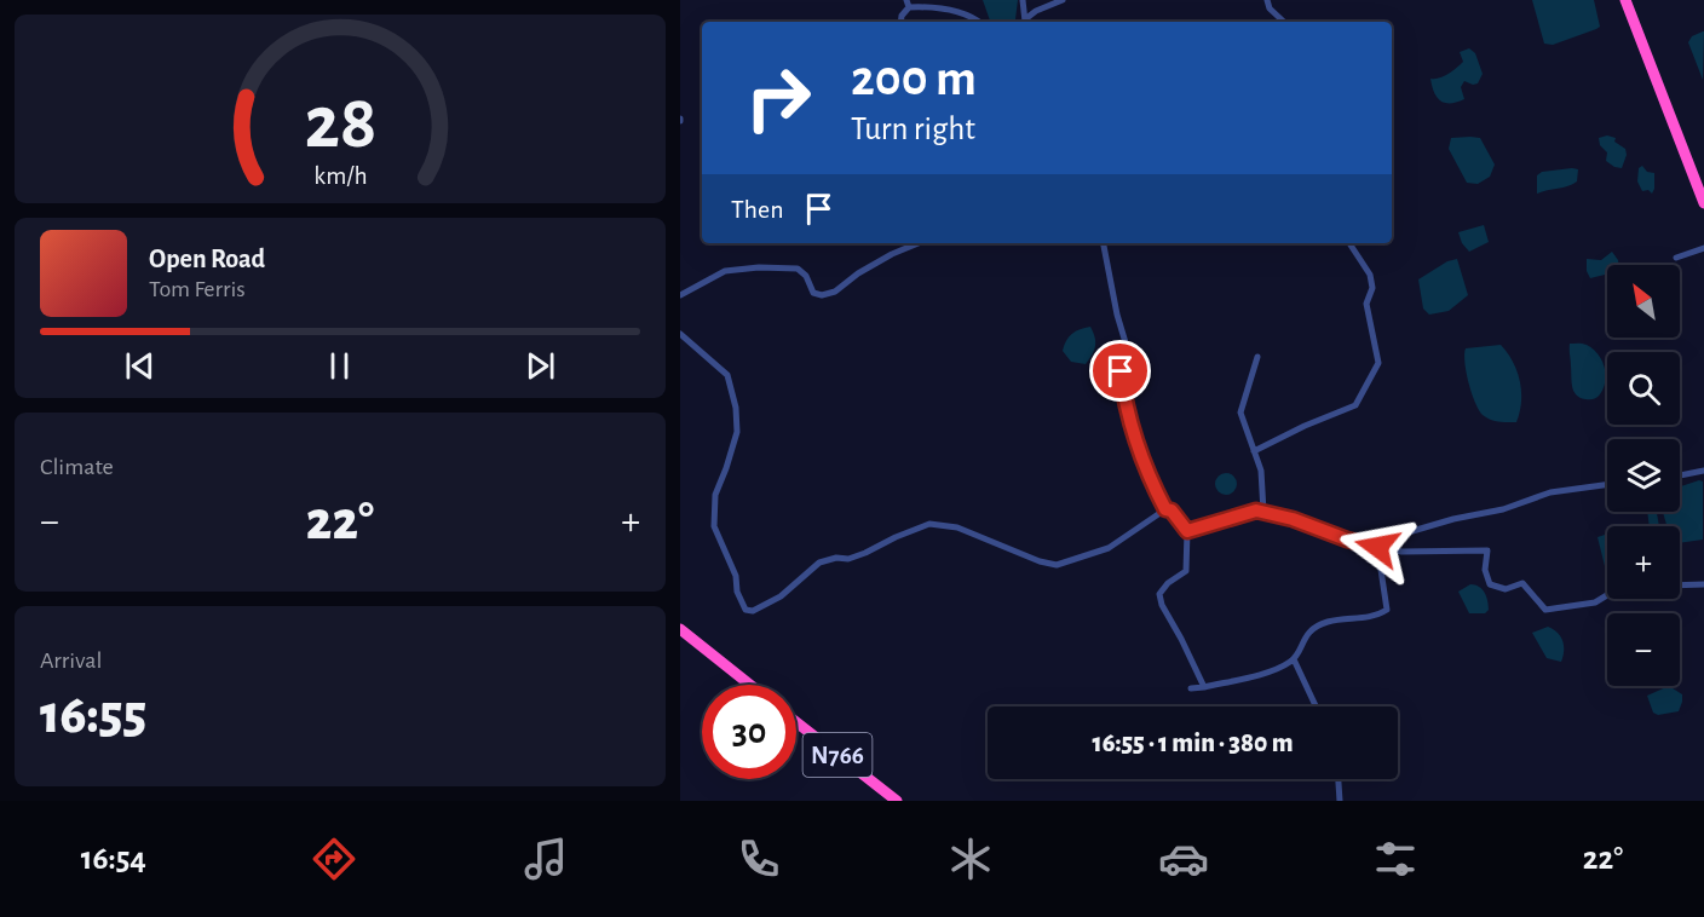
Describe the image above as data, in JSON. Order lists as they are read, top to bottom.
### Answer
{
  "streets": {
    "highway": ["N766"]
  },
  "north": "top left",
  "page": {
    "turn": ["200 m", "Turn right"],
    "then": "Then",
    "song": ["Open Road", "Tom Ferris"],
    "map_buttons": ["+", "−"],
    "tile": [
      "Climate",
      ["Arrival", "16:55"]
    ],
    "heat": ["−", "22°", "+"],
    "limit": "30",
    "trip": "16:55 · 1 min · 380 m",
    "tabs": ["16:54", "22°"],
    "gauge": ["28", "km/h"]
  }
}
